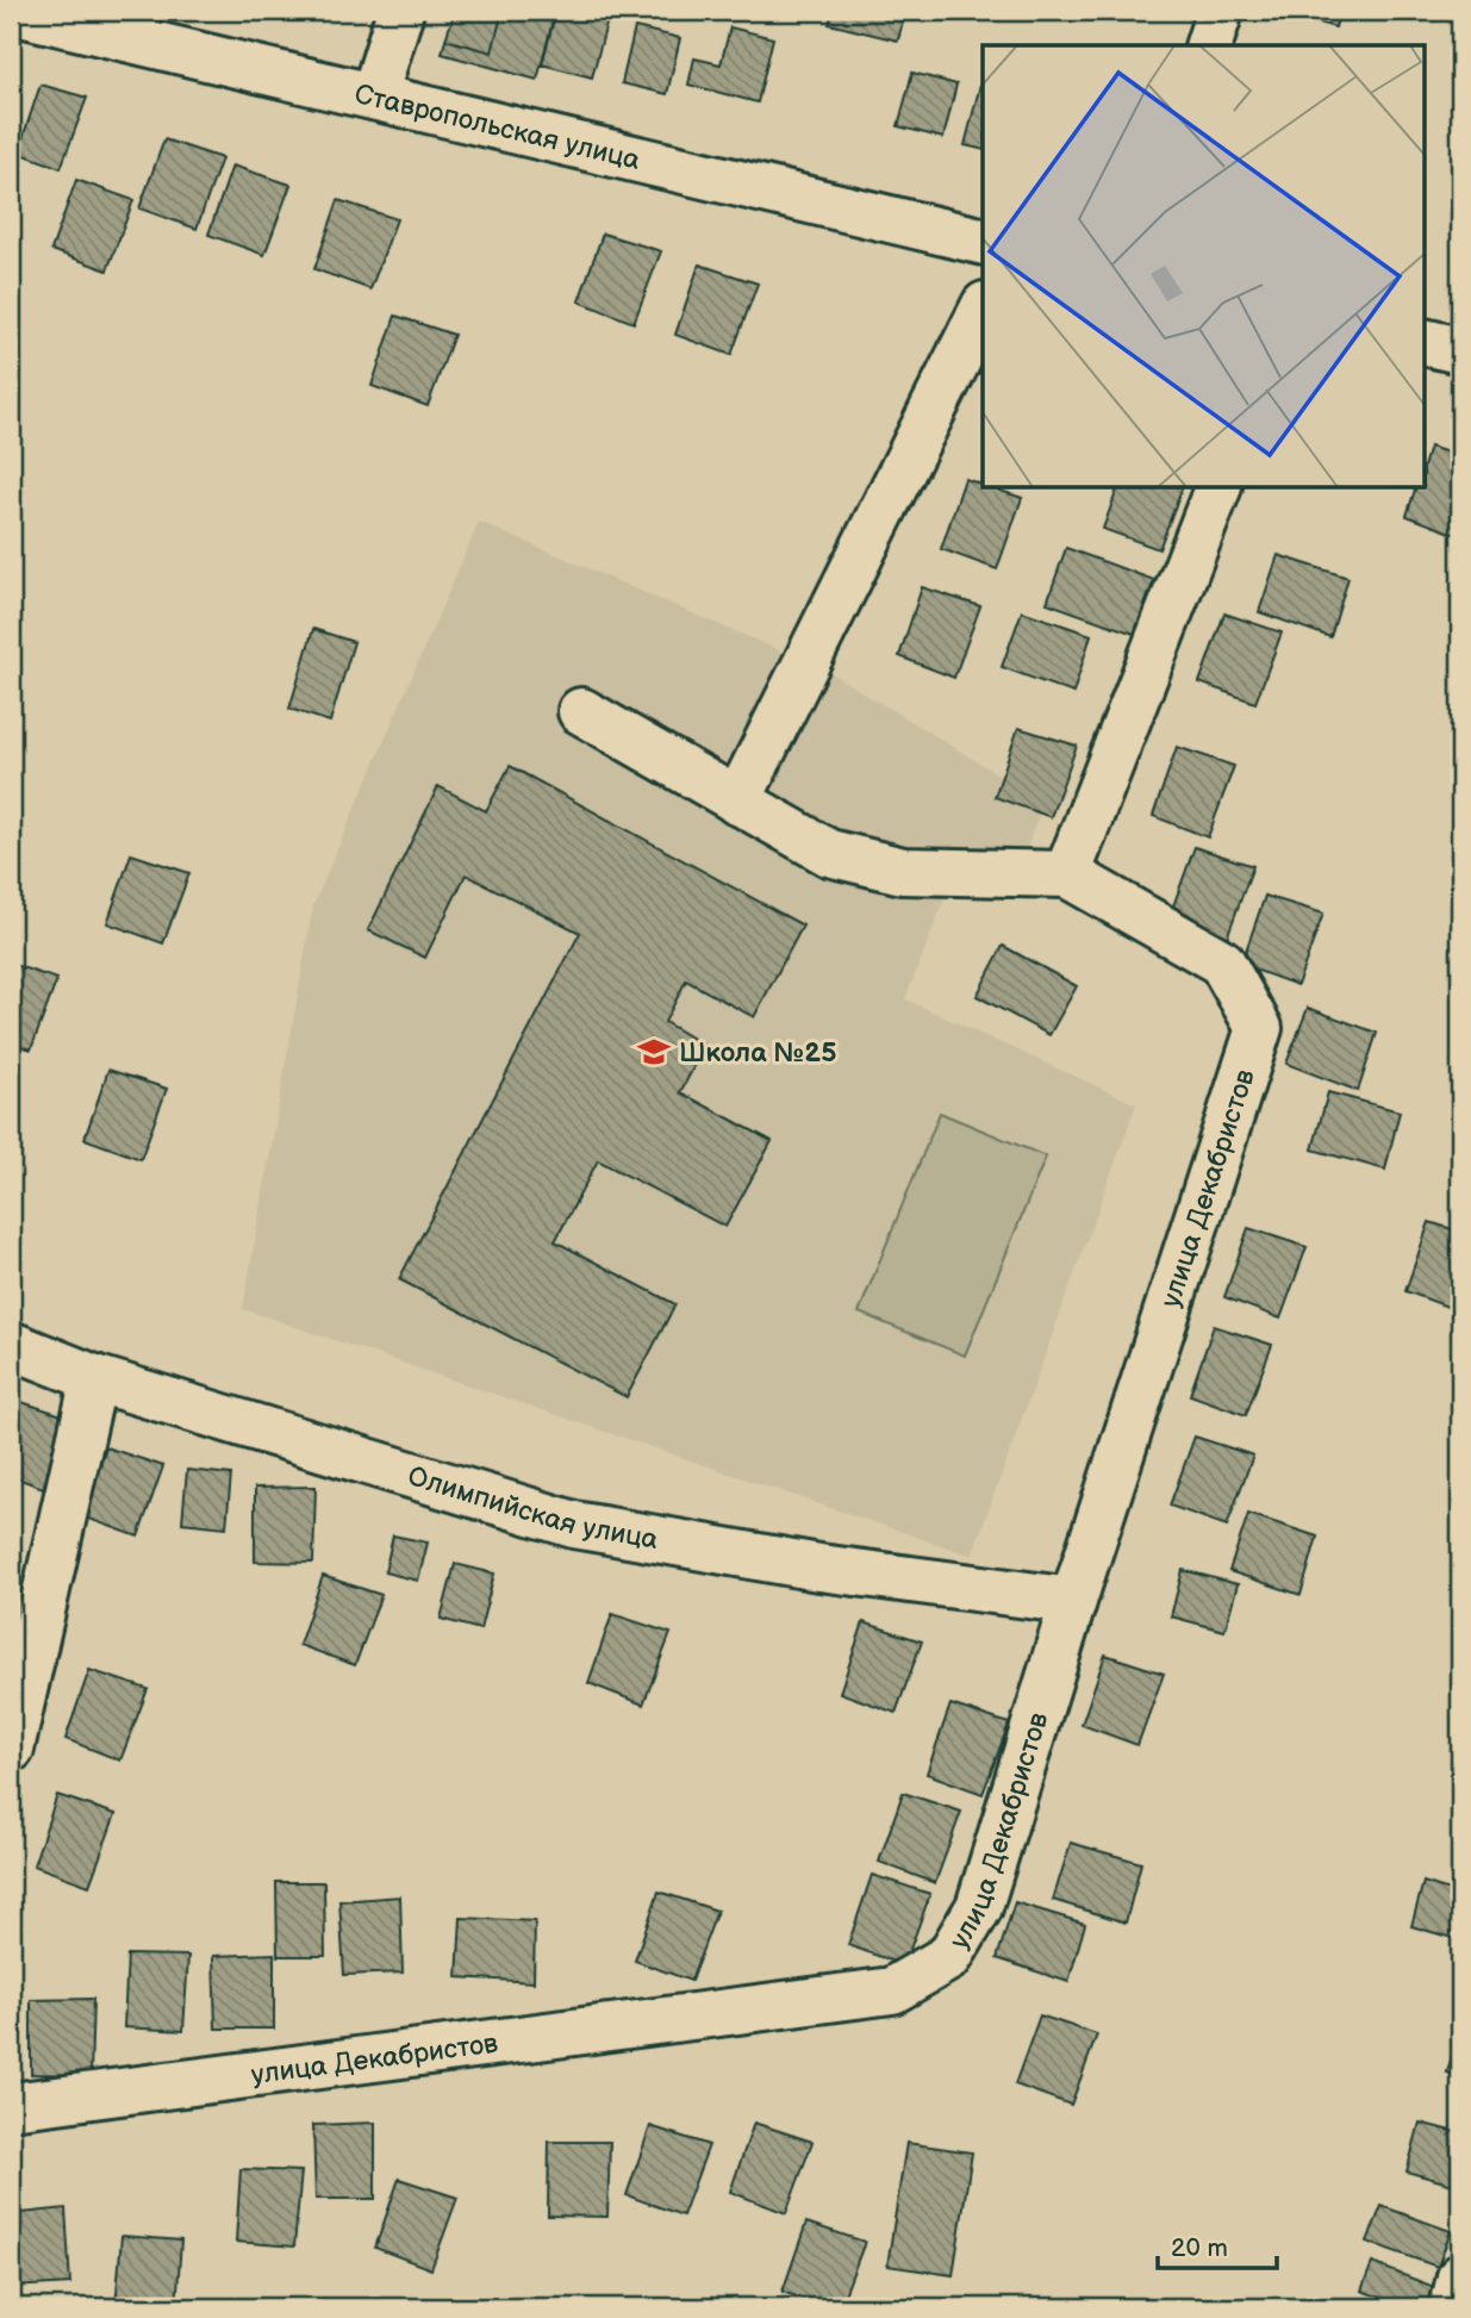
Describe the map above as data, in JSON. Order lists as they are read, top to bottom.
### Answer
{
  "streets": {
    "street": ["Ставропольская улица", "улица Декабристов", "Олимпийская улица"]
  },
  "crossings": [
    ["улица Декабристов", "Олимпийская улица"]
  ],
  "places": {
    "school or university": ["Школа №25"]
  },
  "scale_bar": "20 m"
}
